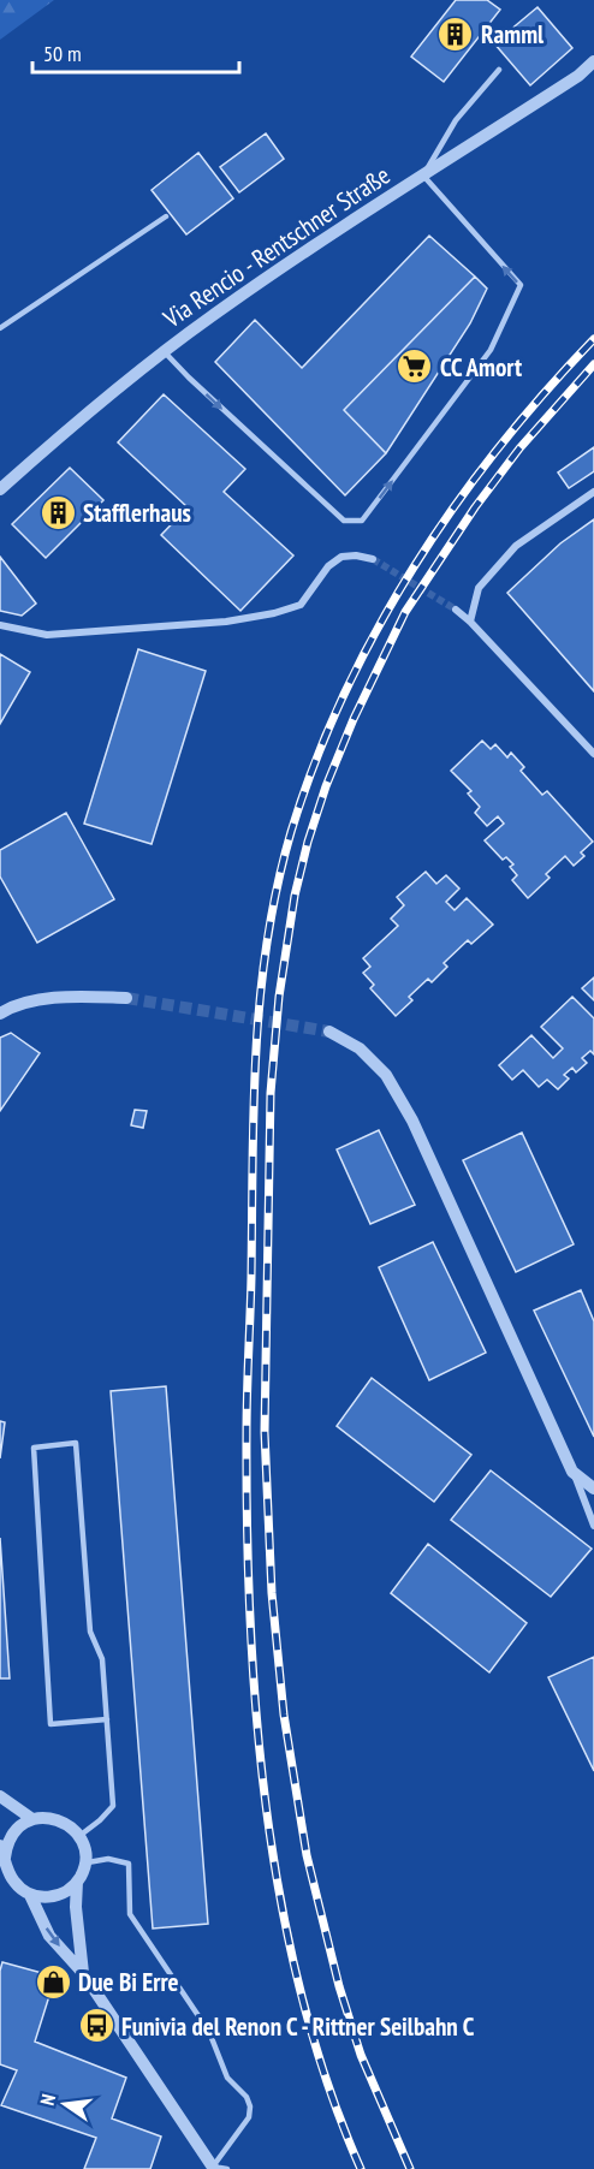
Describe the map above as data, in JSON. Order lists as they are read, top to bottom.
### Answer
{
  "streets": {
    "street": ["Via Rencio - Rentschner Straße"]
  },
  "places": {
    "building": ["Ramml", "Stafflerhaus"],
    "supermarket": ["CC Amort"],
    "shop": ["Due Bi Erre"],
    "bus stop": ["Funivia del Renon C - Rittner Seilbahn C"]
  },
  "scale_bar": "50 m",
  "north": "left"
}
